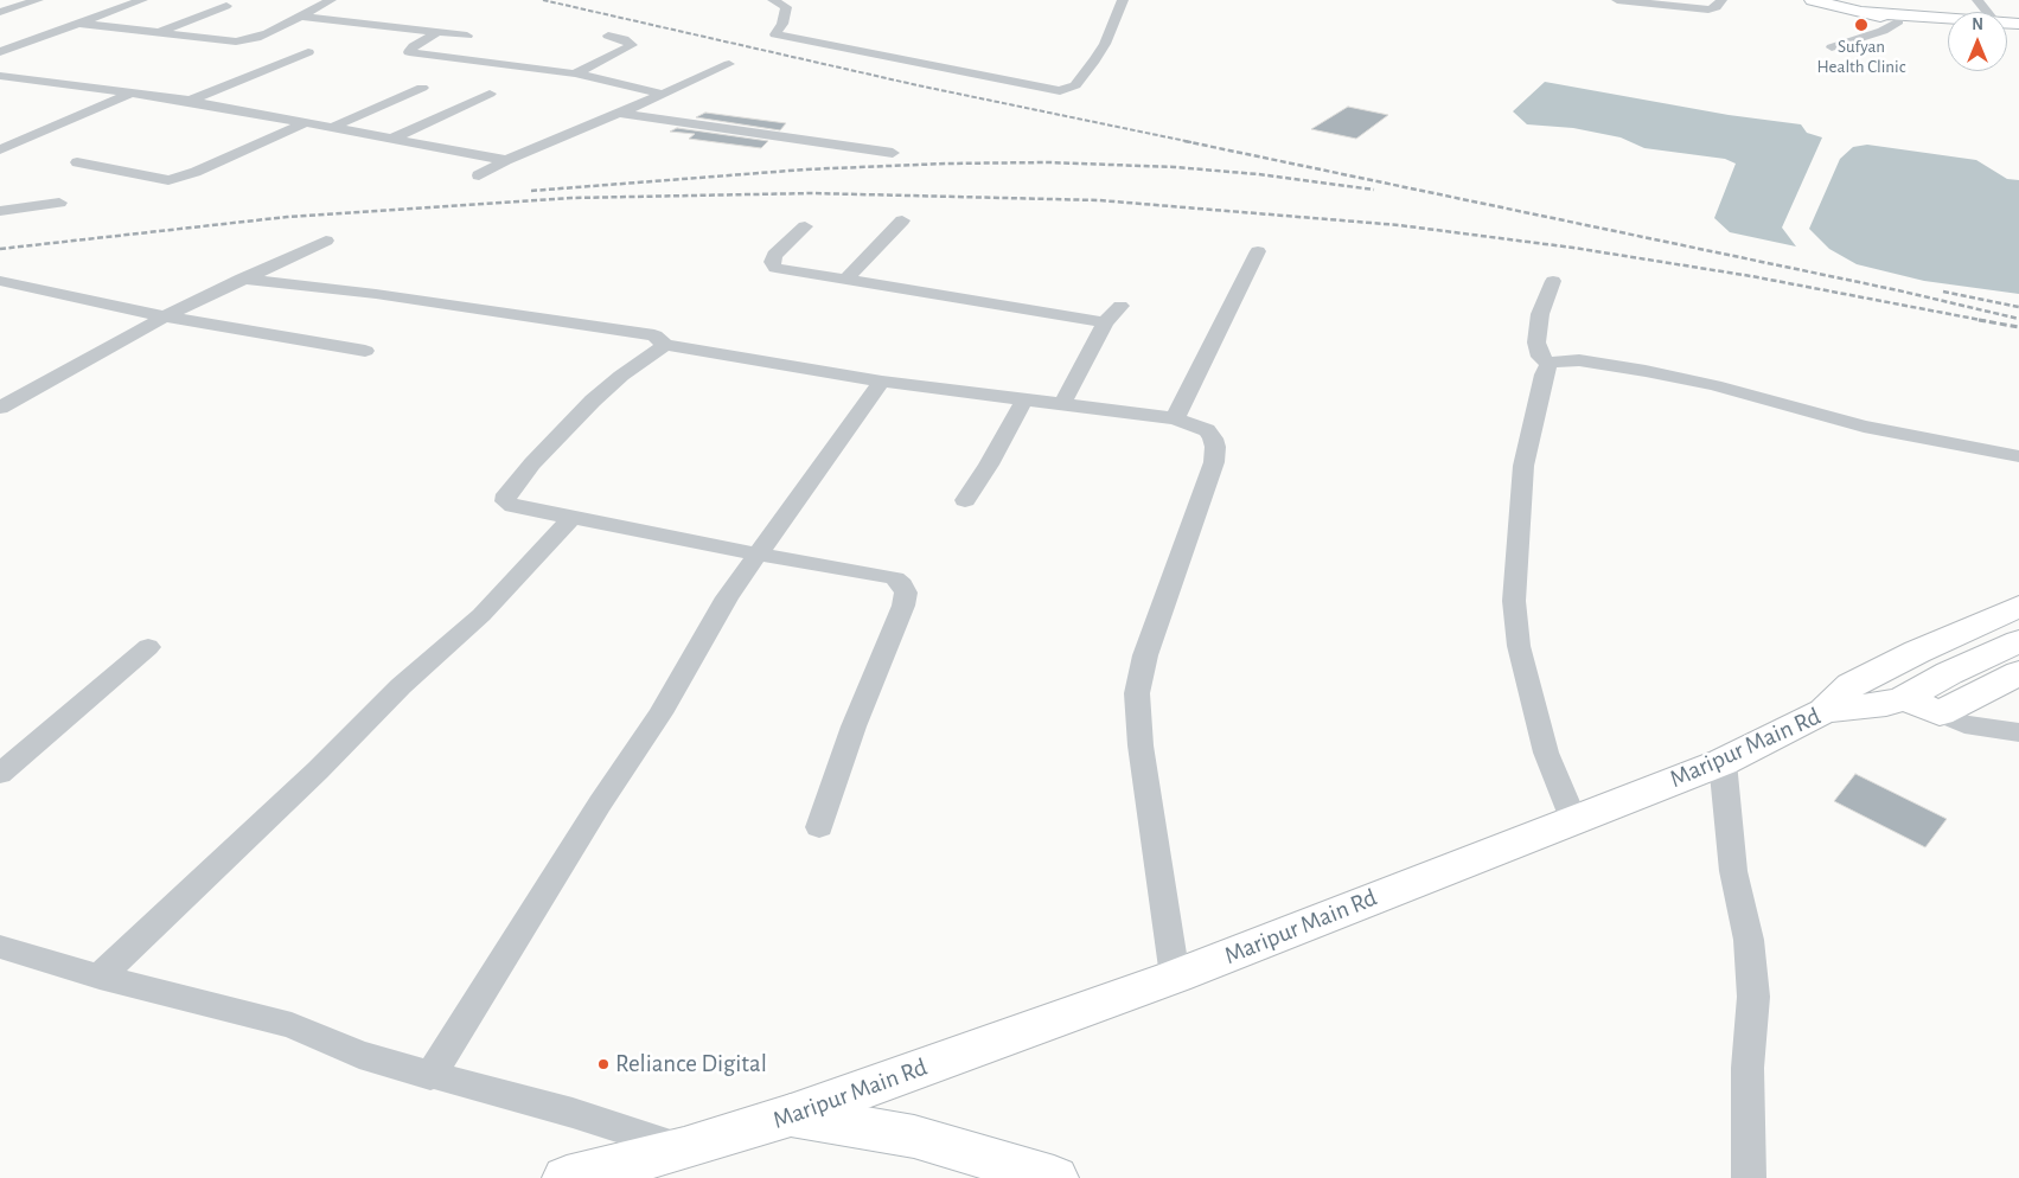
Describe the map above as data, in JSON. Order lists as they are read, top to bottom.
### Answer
{
  "streets": {
    "main road": ["Maripur Main Rd"]
  },
  "places": ["Sufyan Health Clinic", "Reliance Digital"],
  "north": "top"
}
